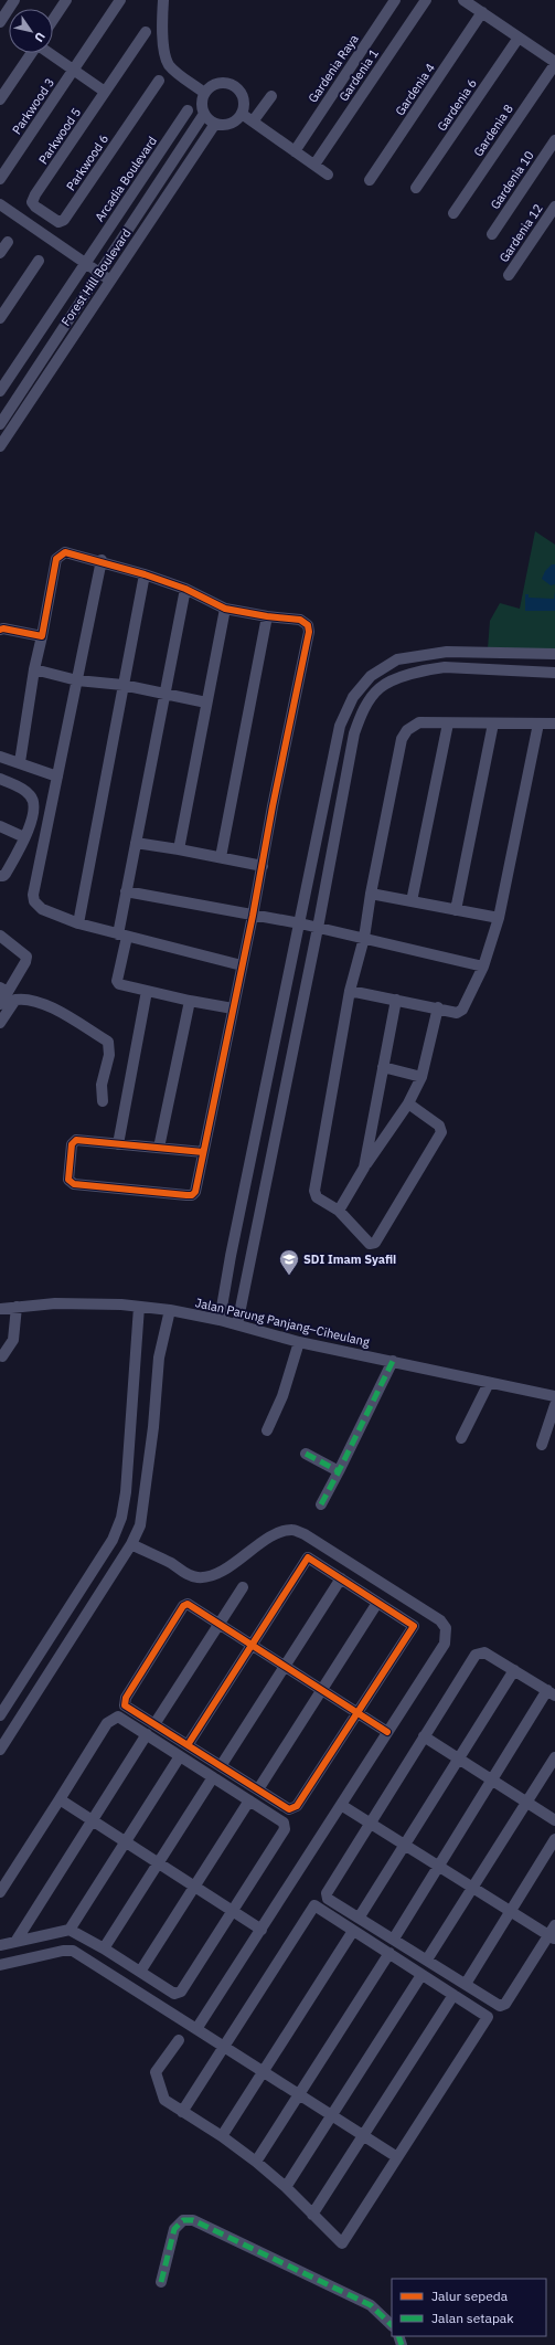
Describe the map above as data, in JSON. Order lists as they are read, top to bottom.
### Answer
{
  "streets": {
    "street": [
      "Gardenia Raya",
      "Gardenia 1",
      "Gardenia 4",
      "Gardenia 6",
      "Parkwood 3",
      "Gardenia 8",
      "Parkwood 5",
      "Parkwood 6",
      "Arcadia Boulevard",
      "Gardenia 10",
      "Gardenia 12",
      "Forest Hill Boulevard",
      "Jalan Parung Panjang–Ciheulang"
    ]
  },
  "crossings": [
    ["Parkwood 5", "Parkwood 6"]
  ],
  "places": {
    "school or university": ["SDI Imam Syafii"]
  },
  "legend": ["Jalur sepeda", "Jalan setapak"],
  "north": "bottom right"
}
